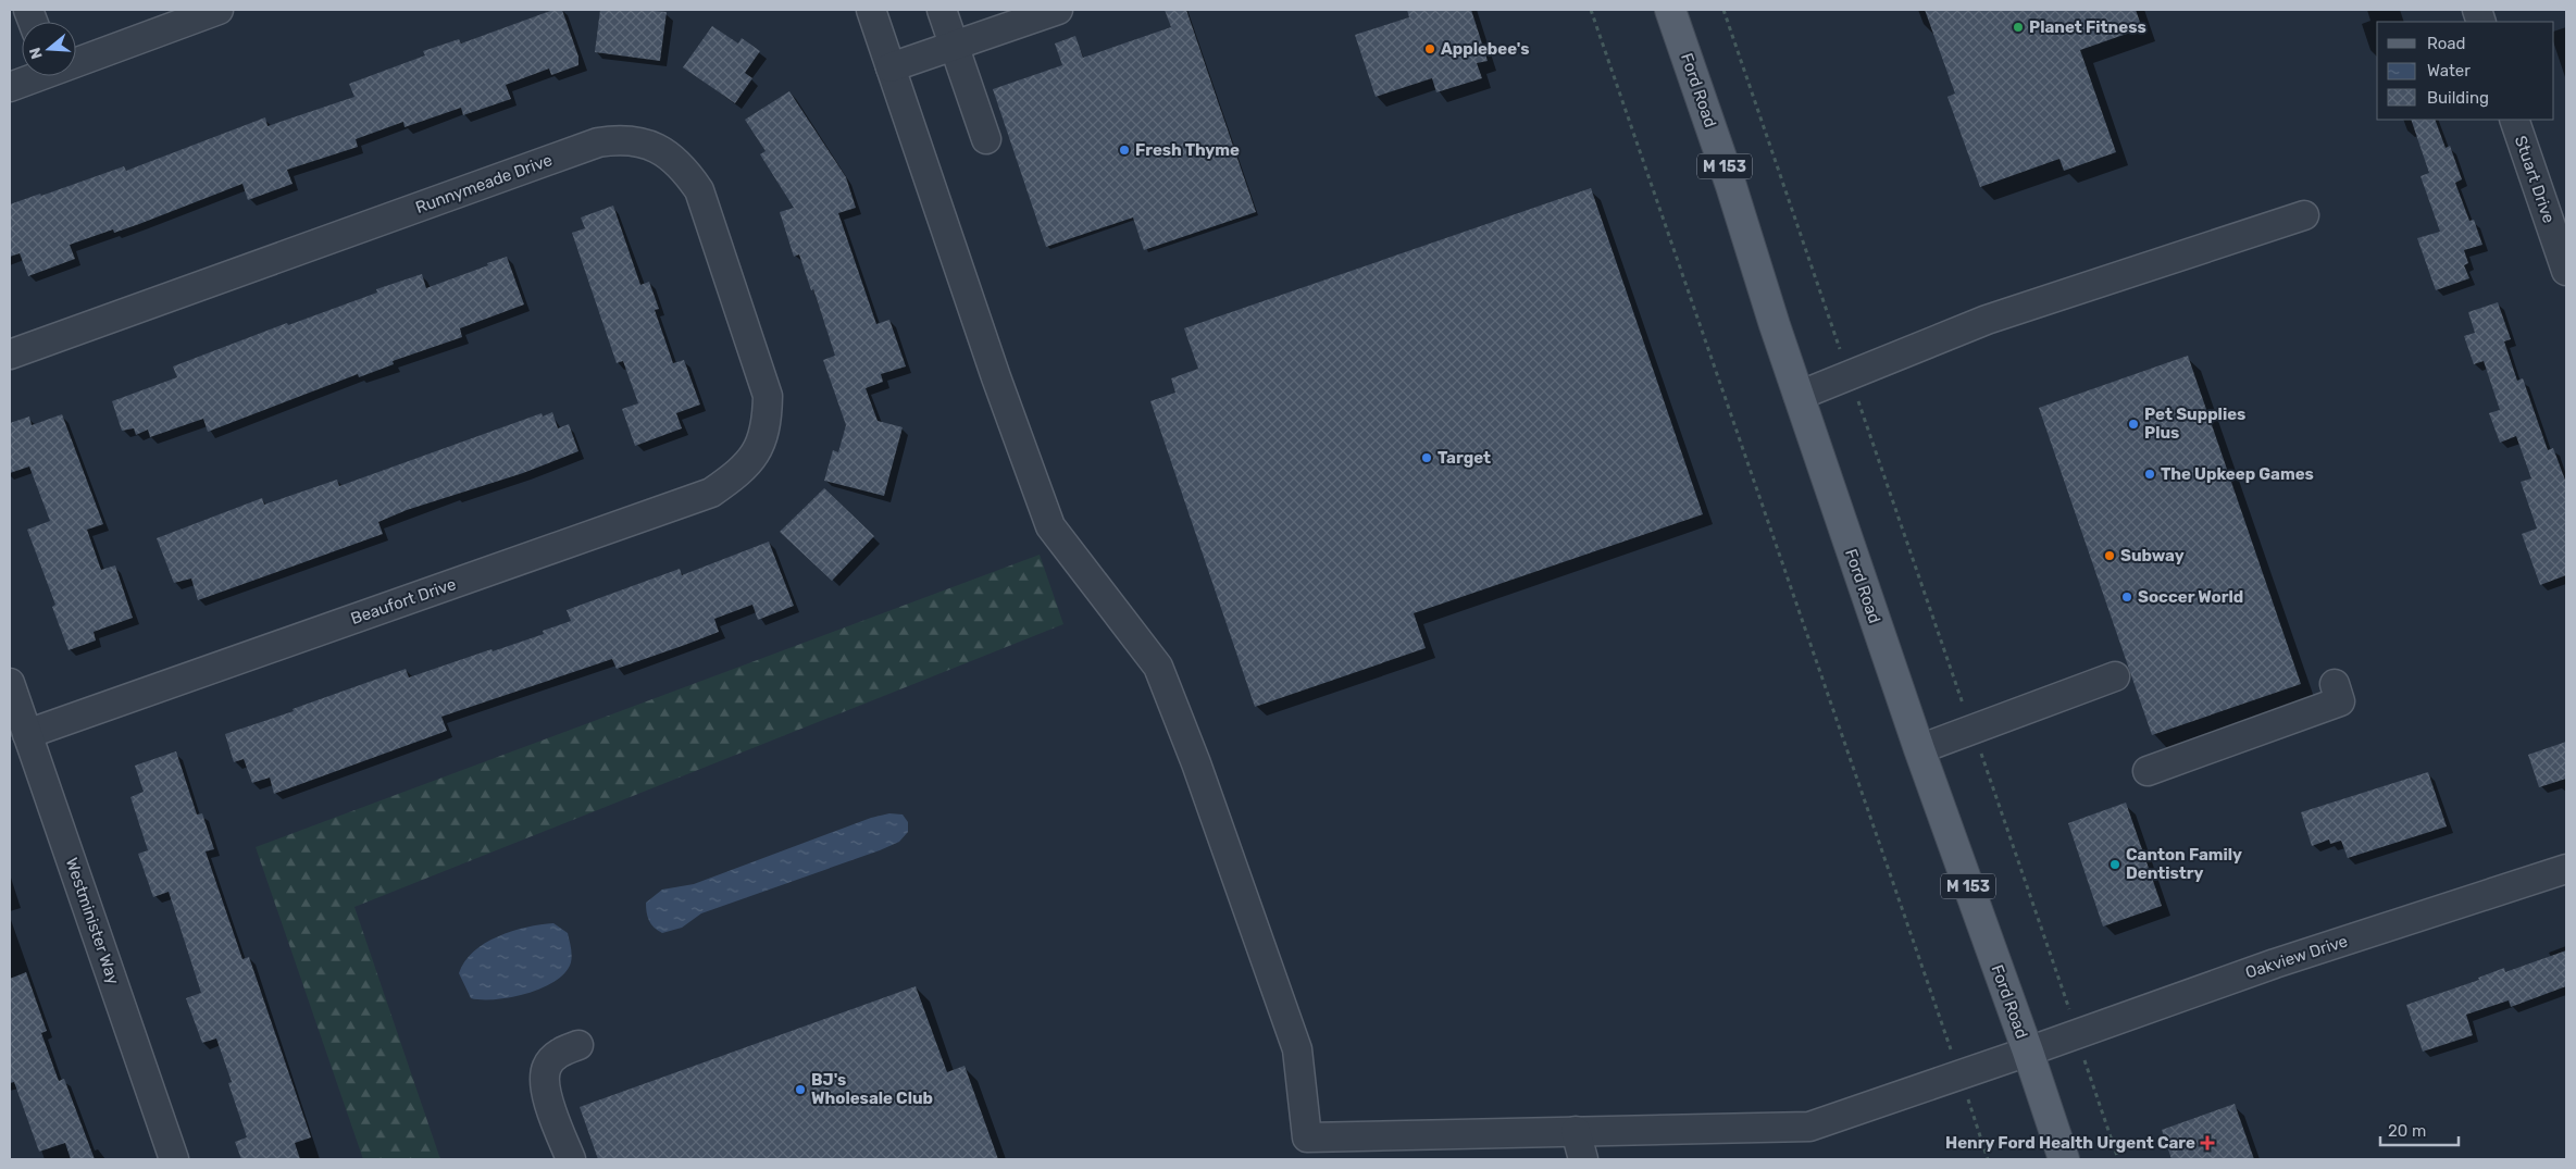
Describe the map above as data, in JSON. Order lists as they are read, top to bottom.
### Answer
{
  "streets": {
    "main road": ["Ford Road", "M 153"],
    "street": [
      "Stuart Drive",
      "Runnymeade Drive",
      "Beaufort Drive",
      "Westminister Way",
      "Oakview Drive"
    ]
  },
  "crossings": [
    ["Ford Road", "Oakview Drive"],
    ["Runnymeade Drive", "Beaufort Drive"],
    ["Beaufort Drive", "Westminister Way"]
  ],
  "places": {
    "other": [
      "Planet Fitness",
      "Applebee's",
      "Fresh Thyme",
      "Pet Supplies Plus",
      "Target",
      "The Upkeep Games",
      "Subway",
      "Soccer World",
      "Canton Family Dentistry",
      "BJ's Wholesale Club"
    ],
    "health": ["Henry Ford Health Urgent Care"]
  },
  "legend": ["Road", "Water", "Building"],
  "scale_bar": "20 m",
  "north": "left"
}
